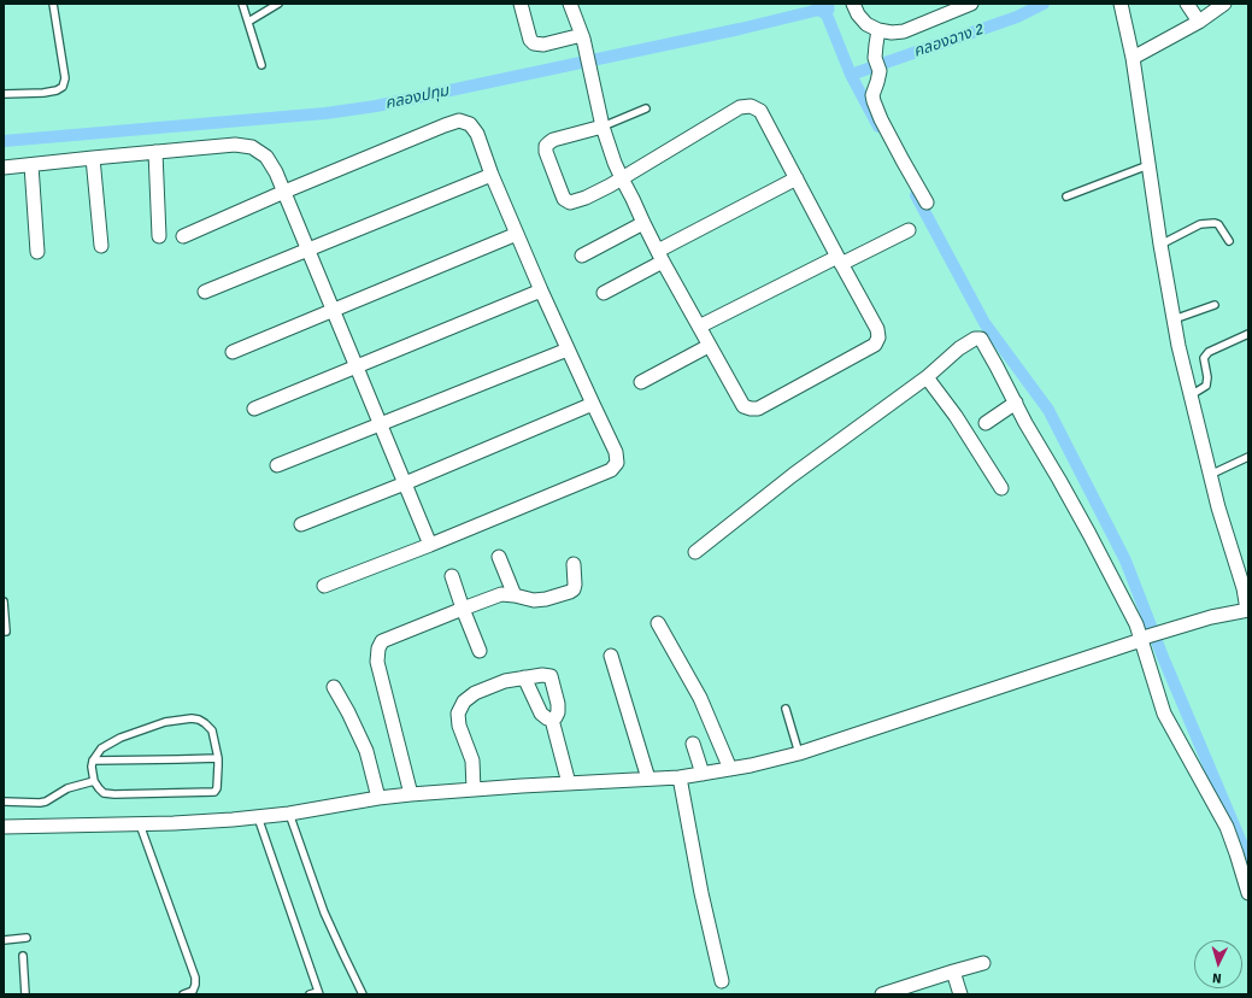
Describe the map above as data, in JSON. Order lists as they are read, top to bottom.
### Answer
{
  "water": ["คลองฉาง 2", "คลองปทุม"],
  "north": "bottom"
}
